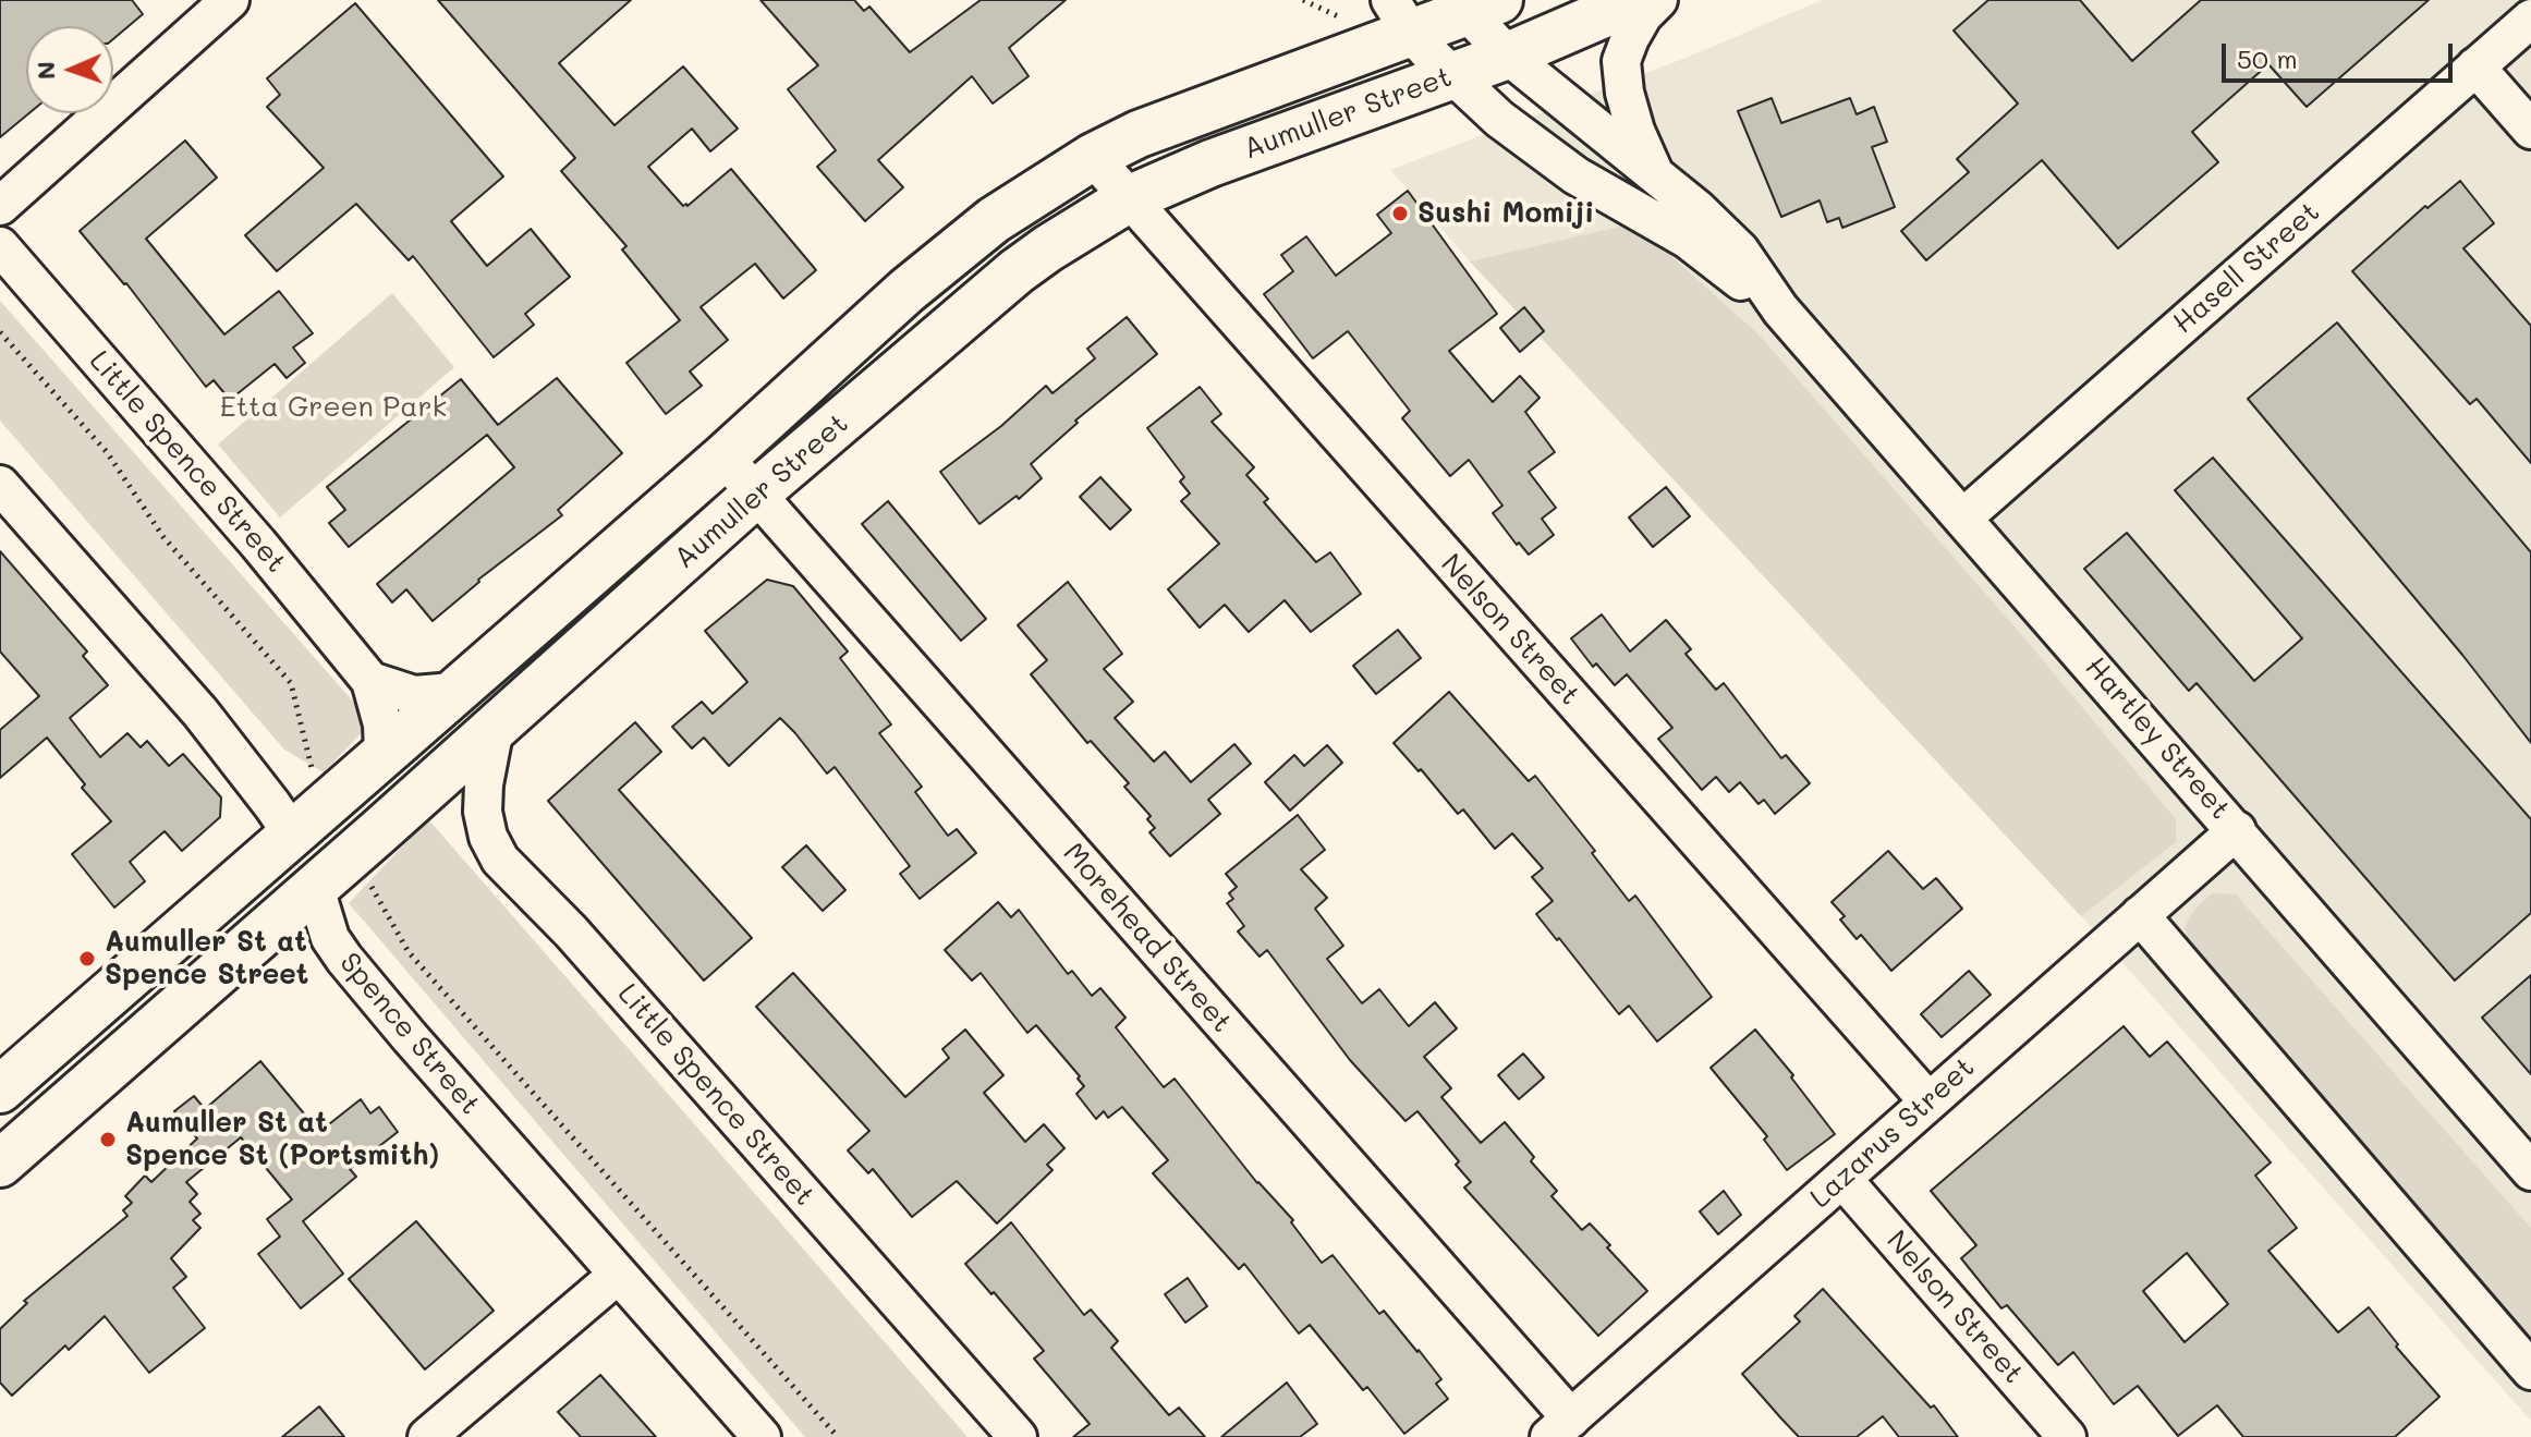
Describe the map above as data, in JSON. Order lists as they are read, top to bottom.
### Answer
{
  "streets": {
    "main road": ["Aumuller Street", "Spence Street"],
    "street": [
      "Hasell Street",
      "Little Spence Street",
      "Nelson Street",
      "Hartley Street",
      "Morehead Street",
      "Lazarus Street"
    ]
  },
  "crossings": [
    ["Aumuller Street", "Little Spence Street"],
    ["Aumuller Street", "Nelson Street"],
    ["Aumuller Street", "Hartley Street"],
    ["Aumuller Street", "Morehead Street"],
    ["Aumuller Street", "Spence Street"],
    ["Hasell Street", "Hartley Street"],
    ["Nelson Street", "Lazarus Street"],
    ["Hartley Street", "Lazarus Street"],
    ["Morehead Street", "Lazarus Street"]
  ],
  "parks": ["Etta Green Park"],
  "places": ["Sushi Momiji", "Aumuller St at Spence Street", "Aumuller St at Spence St (Portsmith)"],
  "scale_bar": "50 m",
  "north": "left"
}
